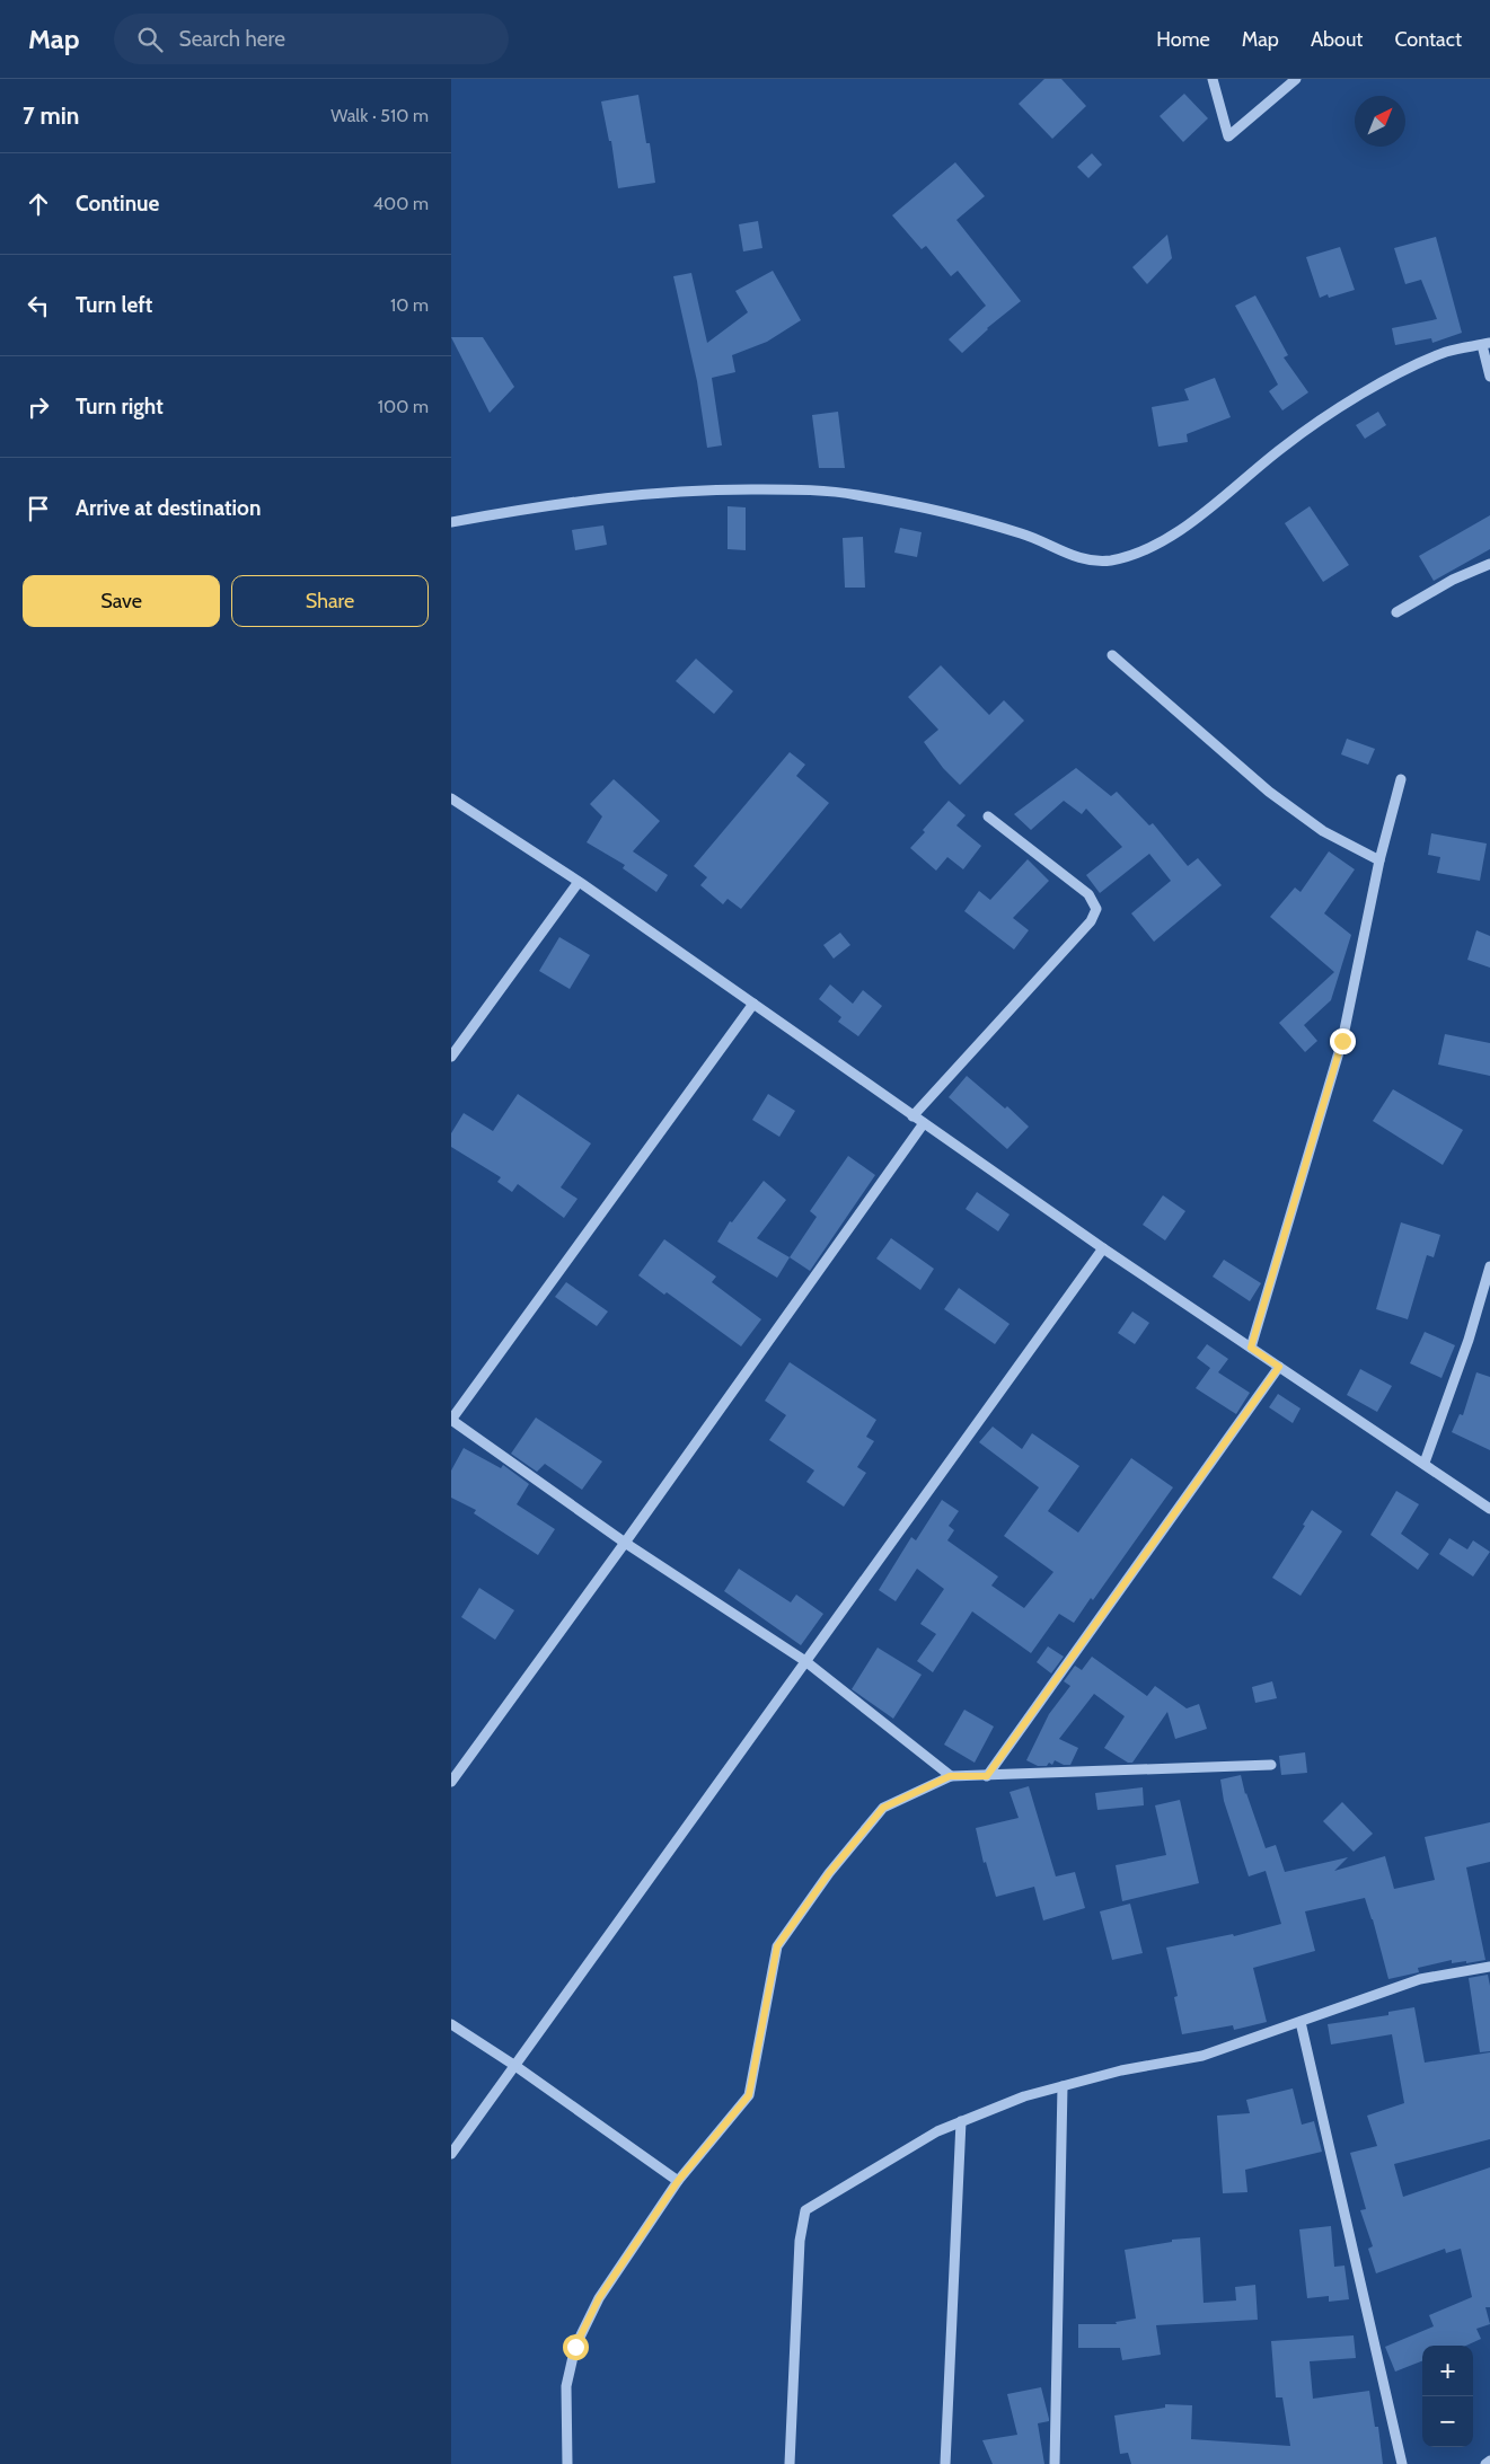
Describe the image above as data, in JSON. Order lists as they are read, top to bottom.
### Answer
{
  "north": "top right",
  "page": {
    "header": "Map",
    "search": "Search here",
    "nav": [
      "Home",
      "Map",
      "About",
      "Contact"
    ],
    "heading": ["7 min", "Walk · 510 m"],
    "list": [
      ["Continue", "400 m"],
      ["Turn left", "10 m"],
      ["Turn right", "100 m"],
      "Arrive at destination"
    ],
    "buttons": ["Save", "Share"],
    "map_buttons": ["+", "−"]
  }
}
